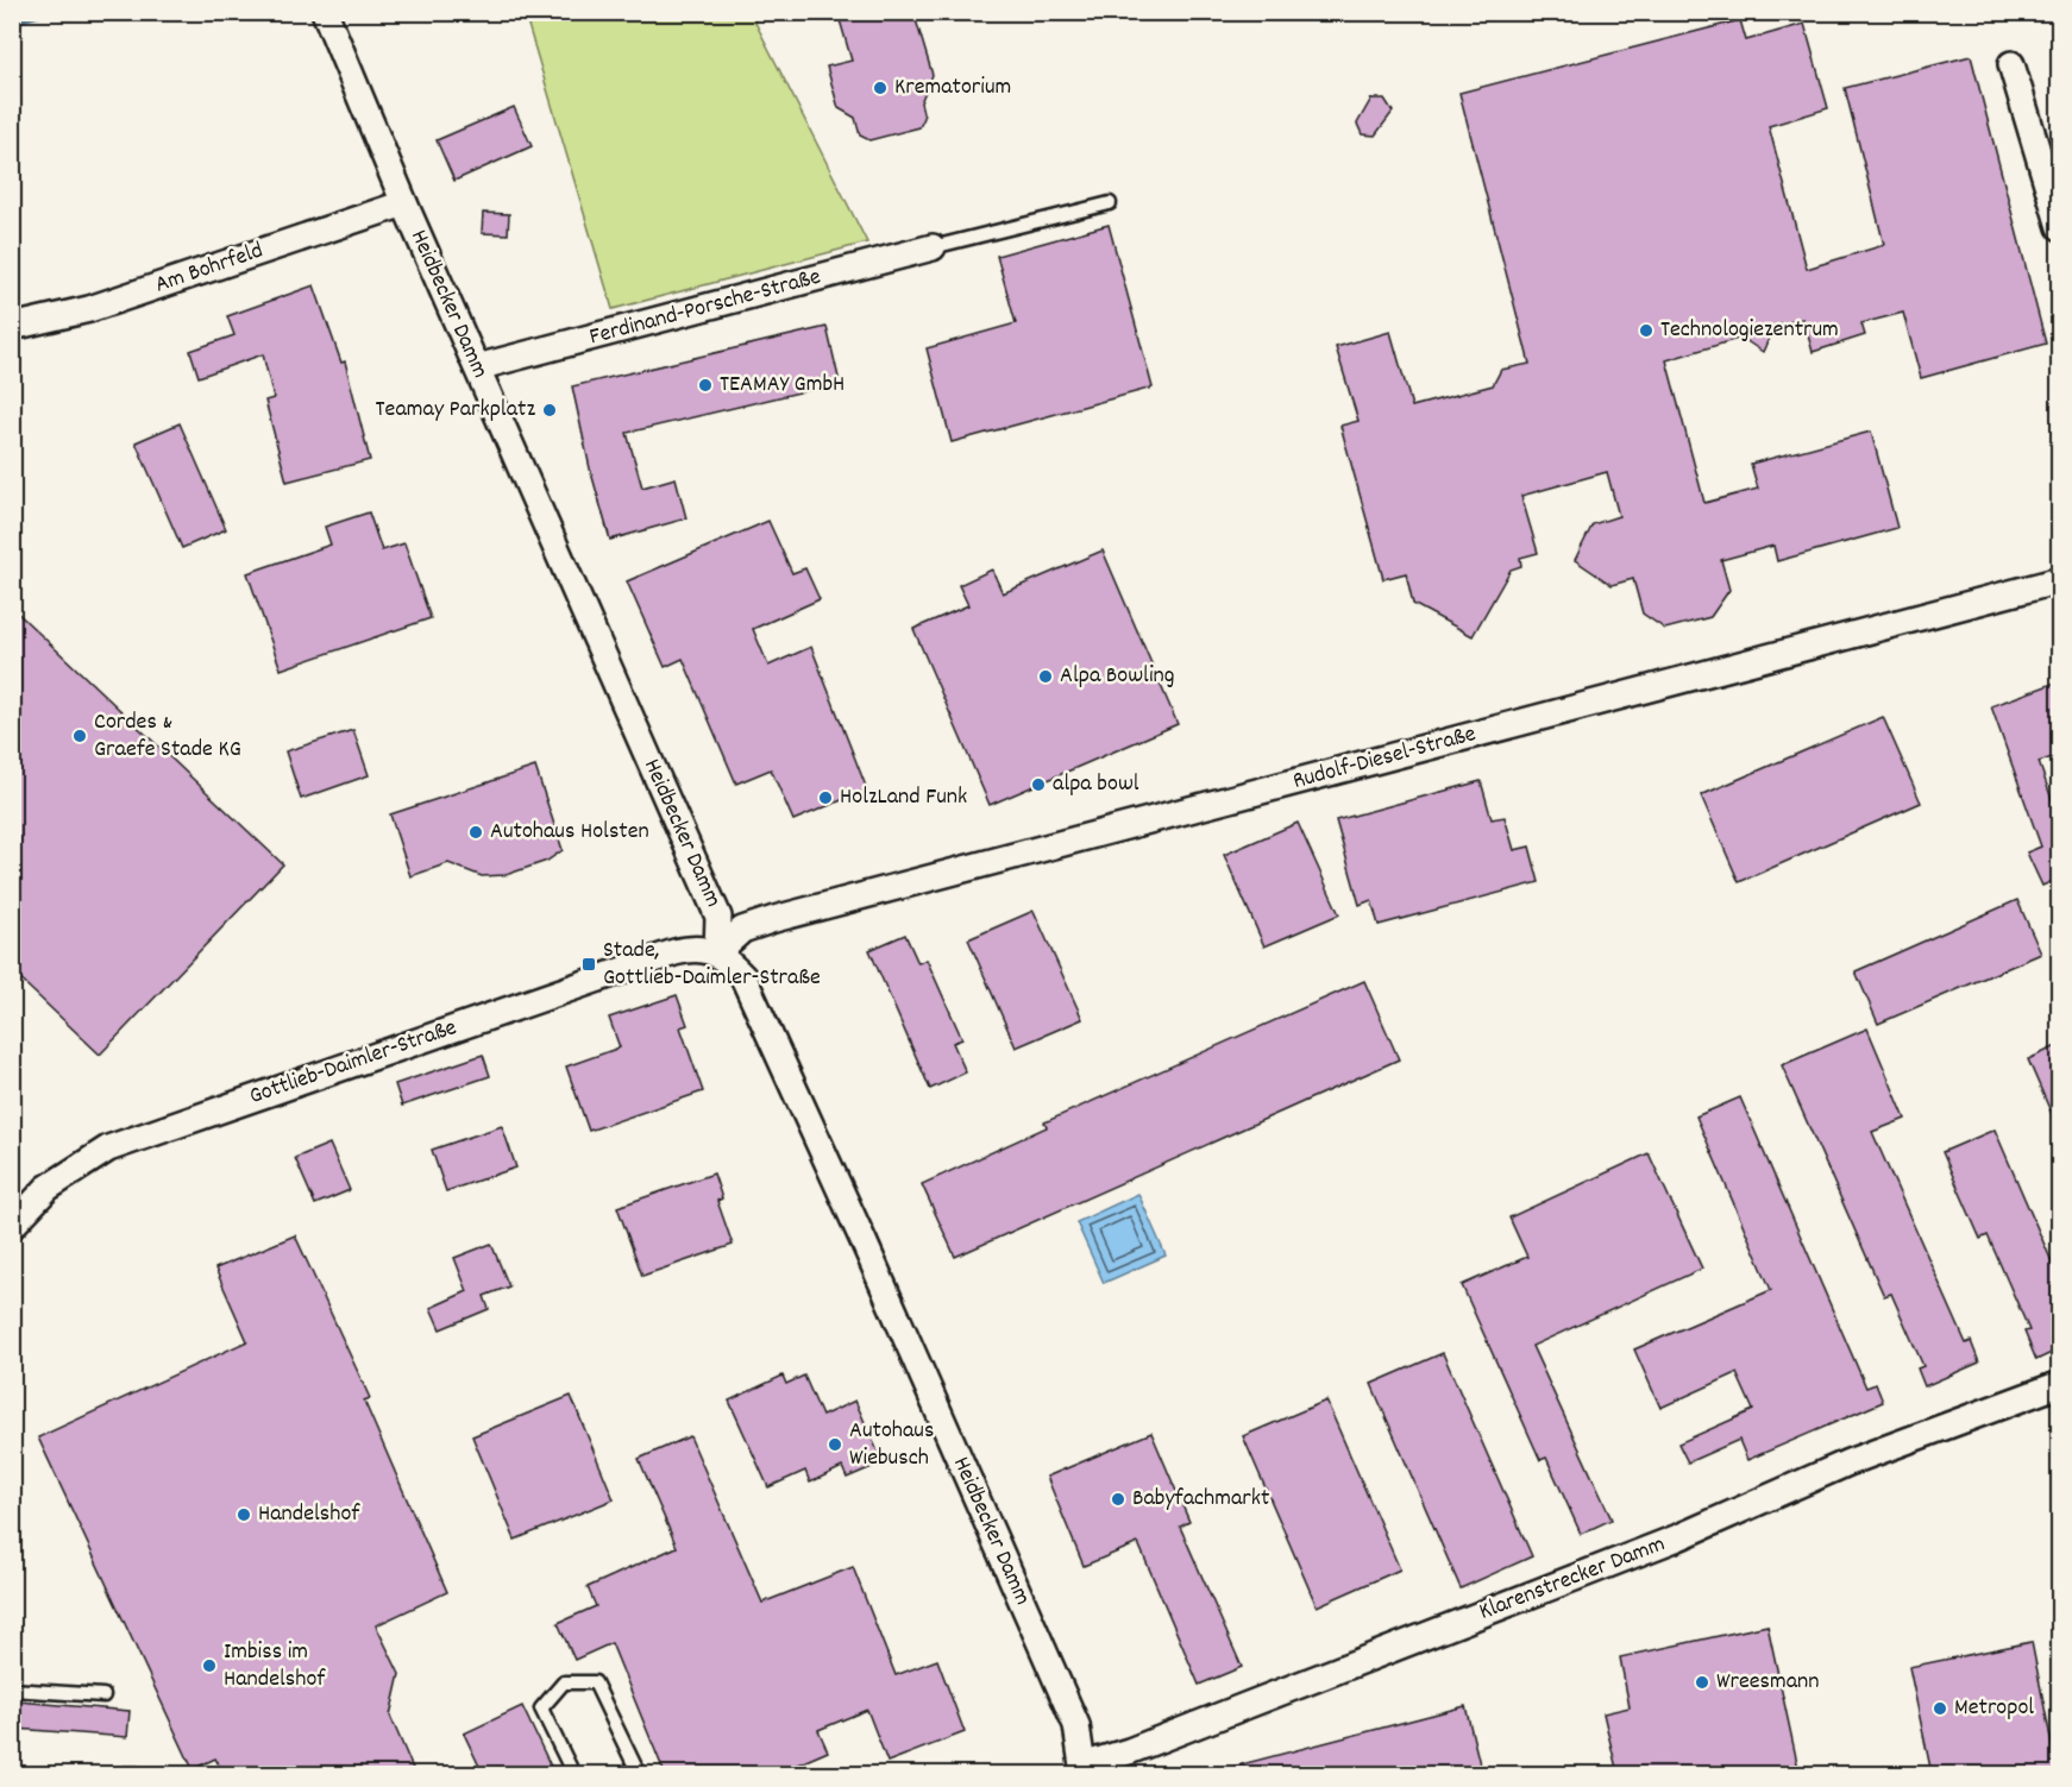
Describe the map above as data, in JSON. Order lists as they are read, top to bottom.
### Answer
{
  "streets": {
    "street": [
      "Am Bohrfeld",
      "Heidbecker Damm",
      "Ferdinand-Porsche-Straße",
      "Rudolf-Diesel-Straße",
      "Gottlieb-Daimler-Straße",
      "Klarenstrecker Damm"
    ]
  },
  "crossings": [
    ["Am Bohrfeld", "Heidbecker Damm"],
    ["Heidbecker Damm", "Ferdinand-Porsche-Straße"],
    ["Heidbecker Damm", "Rudolf-Diesel-Straße"],
    ["Heidbecker Damm", "Gottlieb-Daimler-Straße"],
    ["Heidbecker Damm", "Klarenstrecker Damm"],
    ["Rudolf-Diesel-Straße", "Gottlieb-Daimler-Straße"]
  ],
  "places": {
    "other": [
      "Krematorium",
      "Technologiezentrum",
      "TEAMAY GmbH",
      "Teamay Parkplatz",
      "Alpa Bowling",
      "Cordes & Graefe Stade KG",
      "alpa bowl",
      "HolzLand Funk",
      "Autohaus Holsten",
      "Autohaus Wiebusch",
      "Babyfachmarkt",
      "Handelshof",
      "Imbiss im Handelshof",
      "Wreesmann",
      "Metropol"
    ],
    "transit": ["Stade, Gottlieb-Daimler-Straße"]
  }
}
